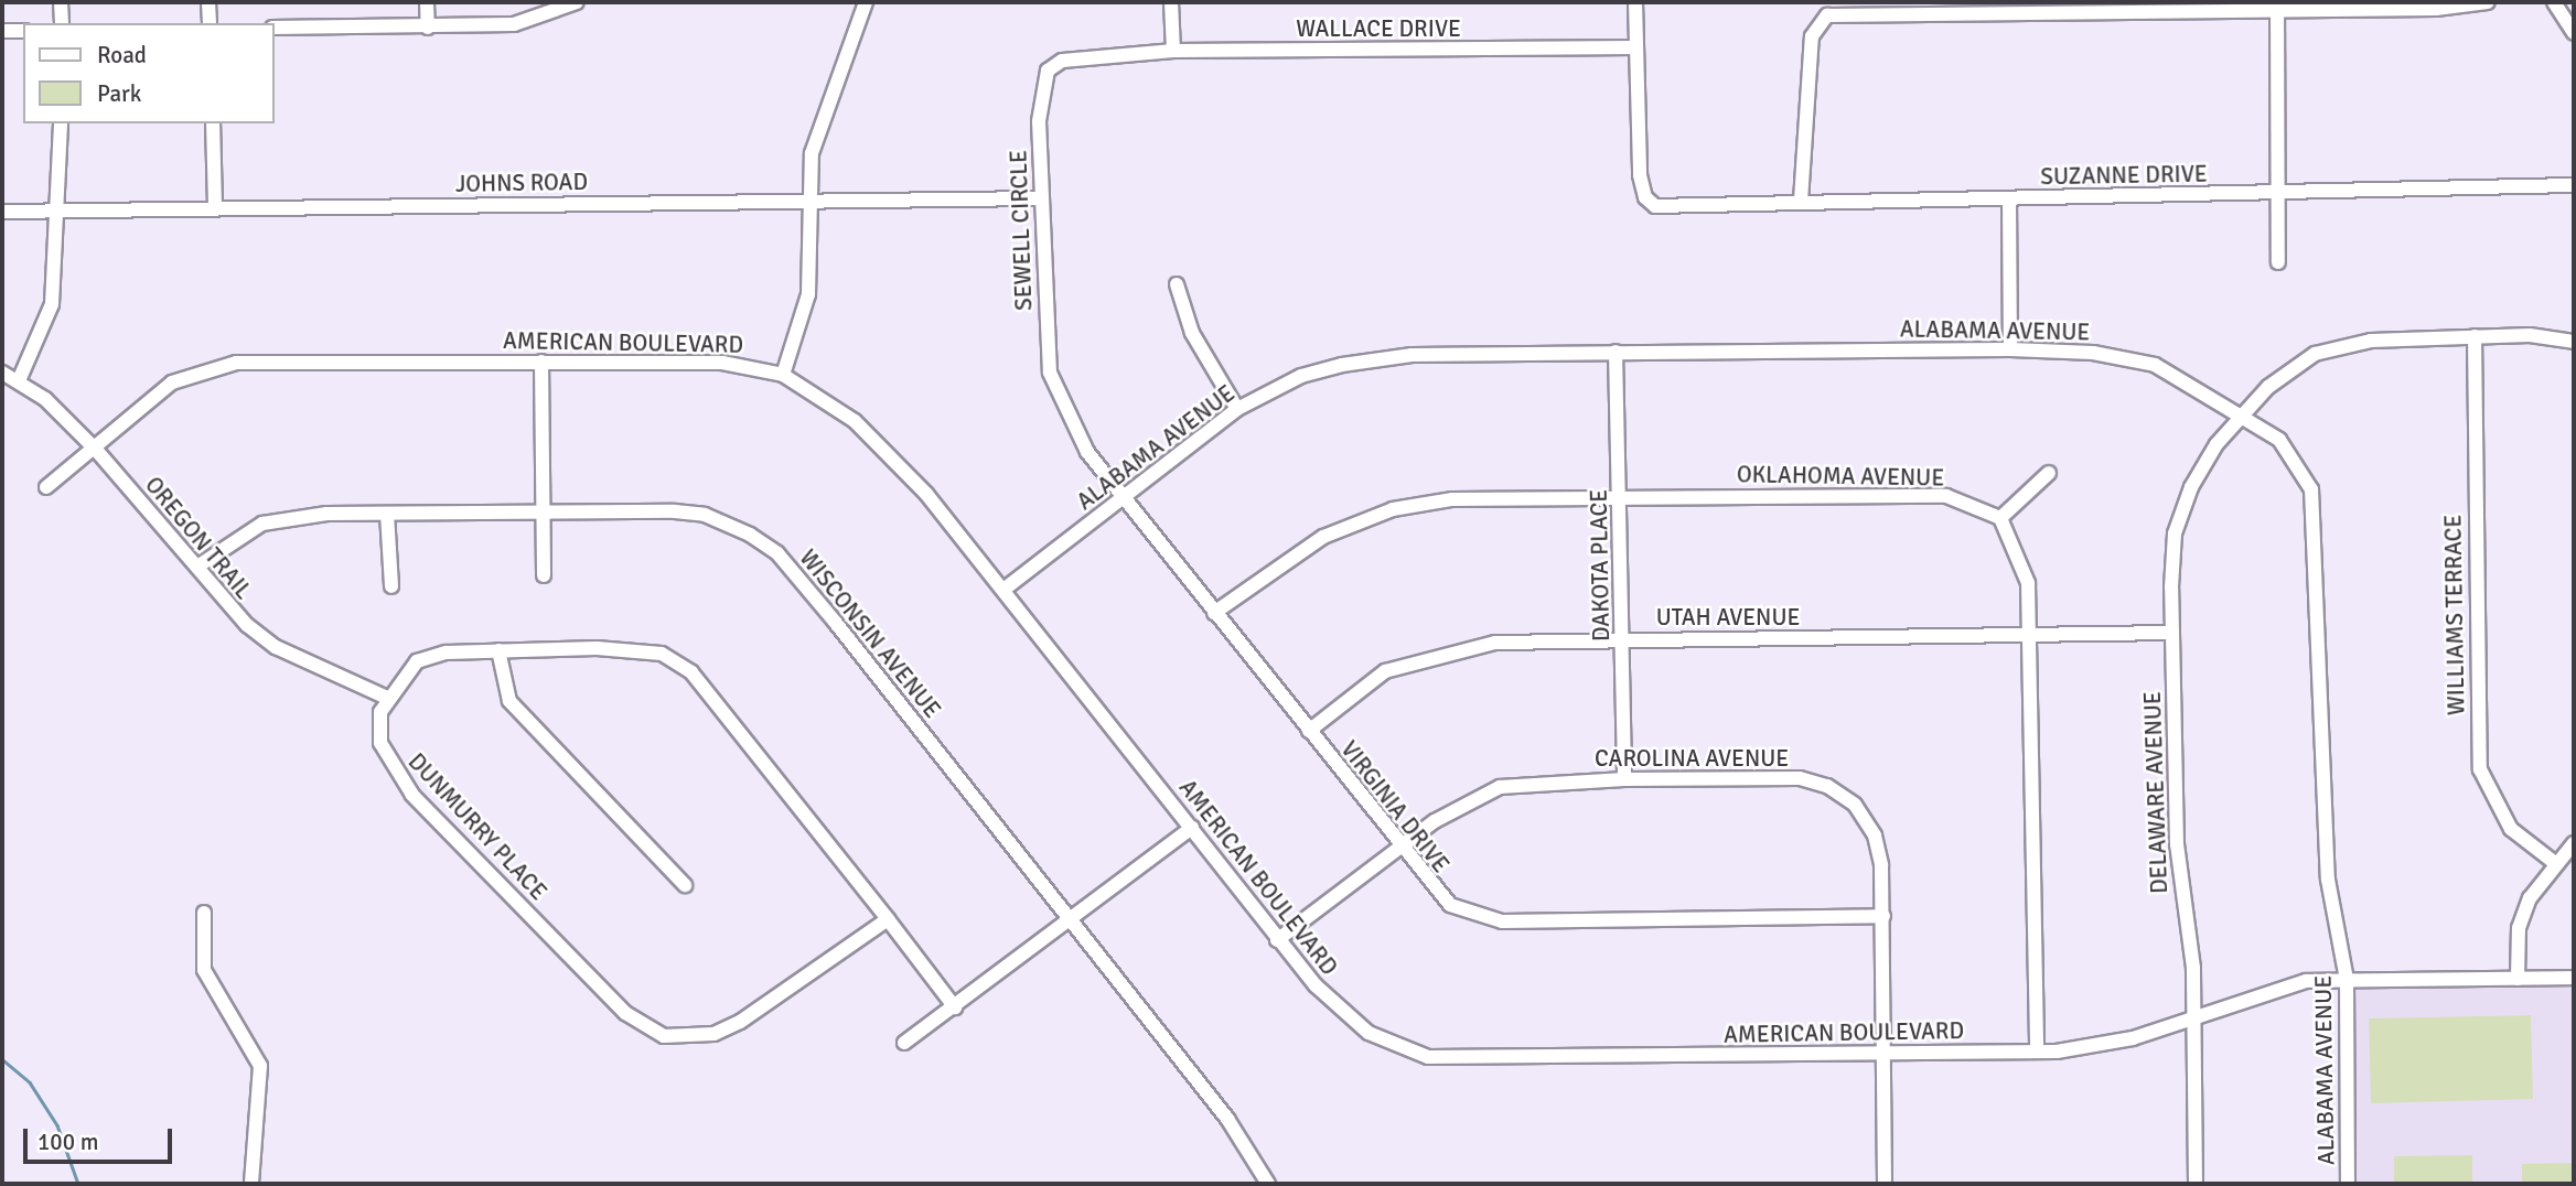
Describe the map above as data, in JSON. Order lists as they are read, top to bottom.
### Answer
{
  "streets": {
    "street": [
      "WALLACE DRIVE",
      "SUZANNE DRIVE",
      "JOHNS ROAD",
      "SEWELL CIRCLE",
      "ALABAMA AVENUE",
      "AMERICAN BOULEVARD",
      "OKLAHOMA AVENUE",
      "OREGON TRAIL",
      "DAKOTA PLACE",
      "WILLIAMS TERRACE",
      "UTAH AVENUE",
      "WISCONSIN AVENUE",
      "CAROLINA AVENUE",
      "DELAWARE AVENUE",
      "VIRGINIA DRIVE",
      "DUNMURRY PLACE"
    ]
  },
  "crossings": [
    ["WALLACE DRIVE", "SUZANNE DRIVE"],
    ["WALLACE DRIVE", "SEWELL CIRCLE"],
    ["JOHNS ROAD", "SEWELL CIRCLE"],
    ["SEWELL CIRCLE", "ALABAMA AVENUE"],
    ["SEWELL CIRCLE", "VIRGINIA DRIVE"],
    ["ALABAMA AVENUE", "AMERICAN BOULEVARD"],
    ["ALABAMA AVENUE", "DAKOTA PLACE"],
    ["ALABAMA AVENUE", "DELAWARE AVENUE"],
    ["ALABAMA AVENUE", "VIRGINIA DRIVE"],
    ["AMERICAN BOULEVARD", "OREGON TRAIL"],
    ["AMERICAN BOULEVARD", "CAROLINA AVENUE"],
    ["AMERICAN BOULEVARD", "DELAWARE AVENUE"],
    ["OKLAHOMA AVENUE", "DAKOTA PLACE"],
    ["OKLAHOMA AVENUE", "VIRGINIA DRIVE"],
    ["OREGON TRAIL", "WISCONSIN AVENUE"],
    ["OREGON TRAIL", "DUNMURRY PLACE"],
    ["DAKOTA PLACE", "UTAH AVENUE"],
    ["DAKOTA PLACE", "CAROLINA AVENUE"],
    ["WILLIAMS TERRACE", "DELAWARE AVENUE"],
    ["UTAH AVENUE", "DELAWARE AVENUE"],
    ["UTAH AVENUE", "VIRGINIA DRIVE"],
    ["CAROLINA AVENUE", "VIRGINIA DRIVE"]
  ],
  "legend": ["Road", "Park"],
  "scale_bar": "100 m"
}
